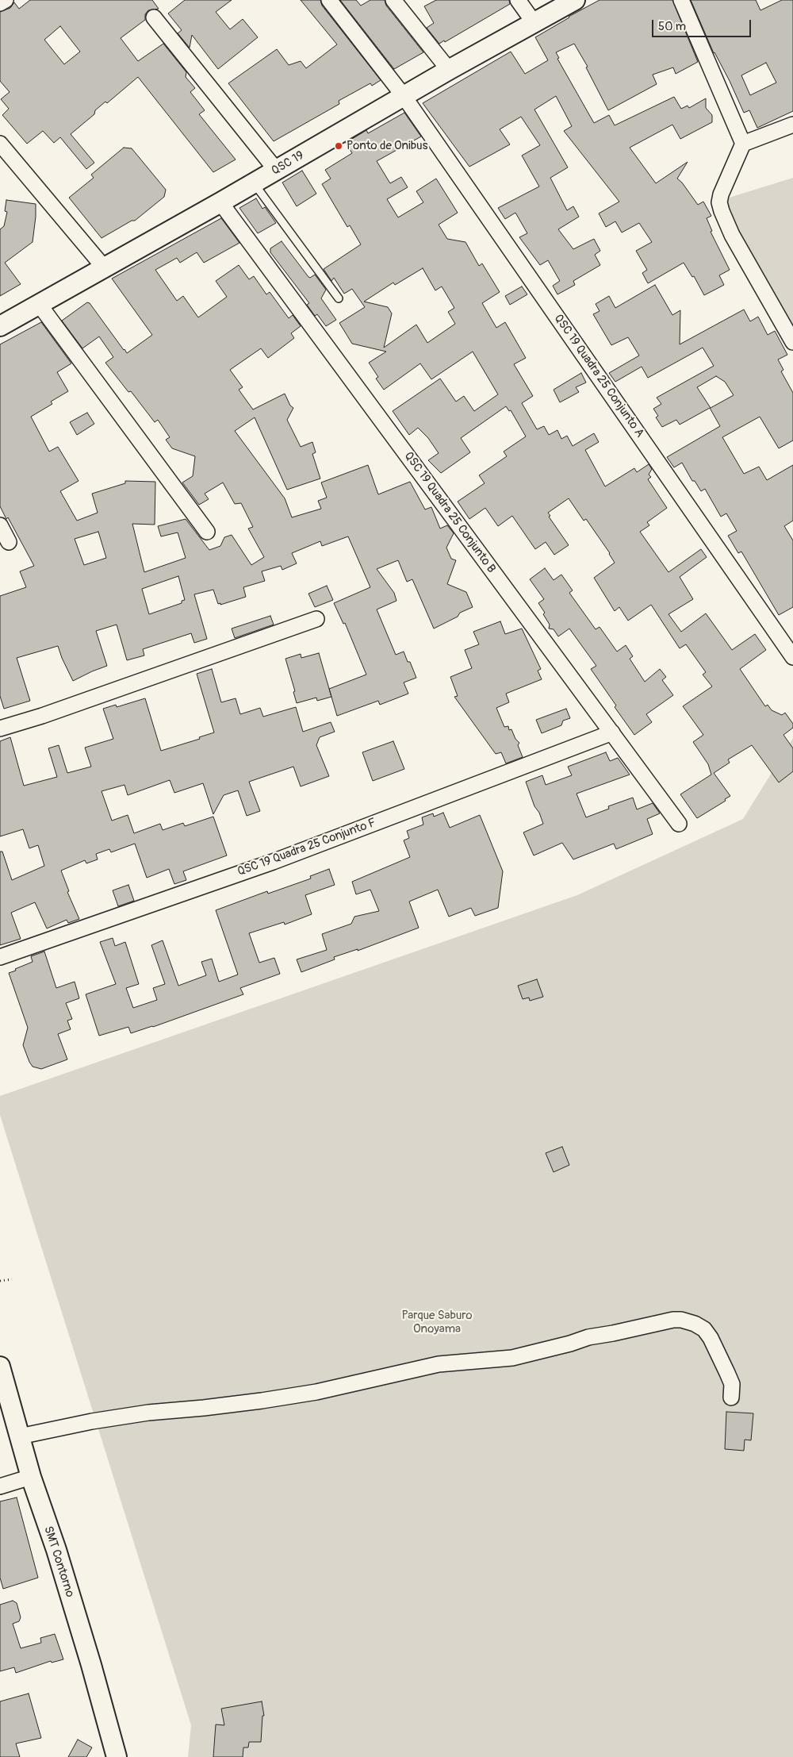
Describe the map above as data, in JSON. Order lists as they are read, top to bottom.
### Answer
{
  "streets": {
    "street": [
      "QSC 19",
      "QSC 19 Quadra 25 Conjunto A",
      "QSC 19 Quadra 25 Conjunto B",
      "QSC 19 Quadra 25 Conjunto F",
      "SMT Contorno"
    ]
  },
  "crossings": [
    ["QSC 19", "QSC 19 Quadra 25 Conjunto A"],
    ["QSC 19", "QSC 19 Quadra 25 Conjunto B"],
    ["QSC 19 Quadra 25 Conjunto B", "QSC 19 Quadra 25 Conjunto F"]
  ],
  "parks": ["Parque Saburo Onoyama"],
  "places": ["Ponto de Onibus"],
  "scale_bar": "50 m"
}
